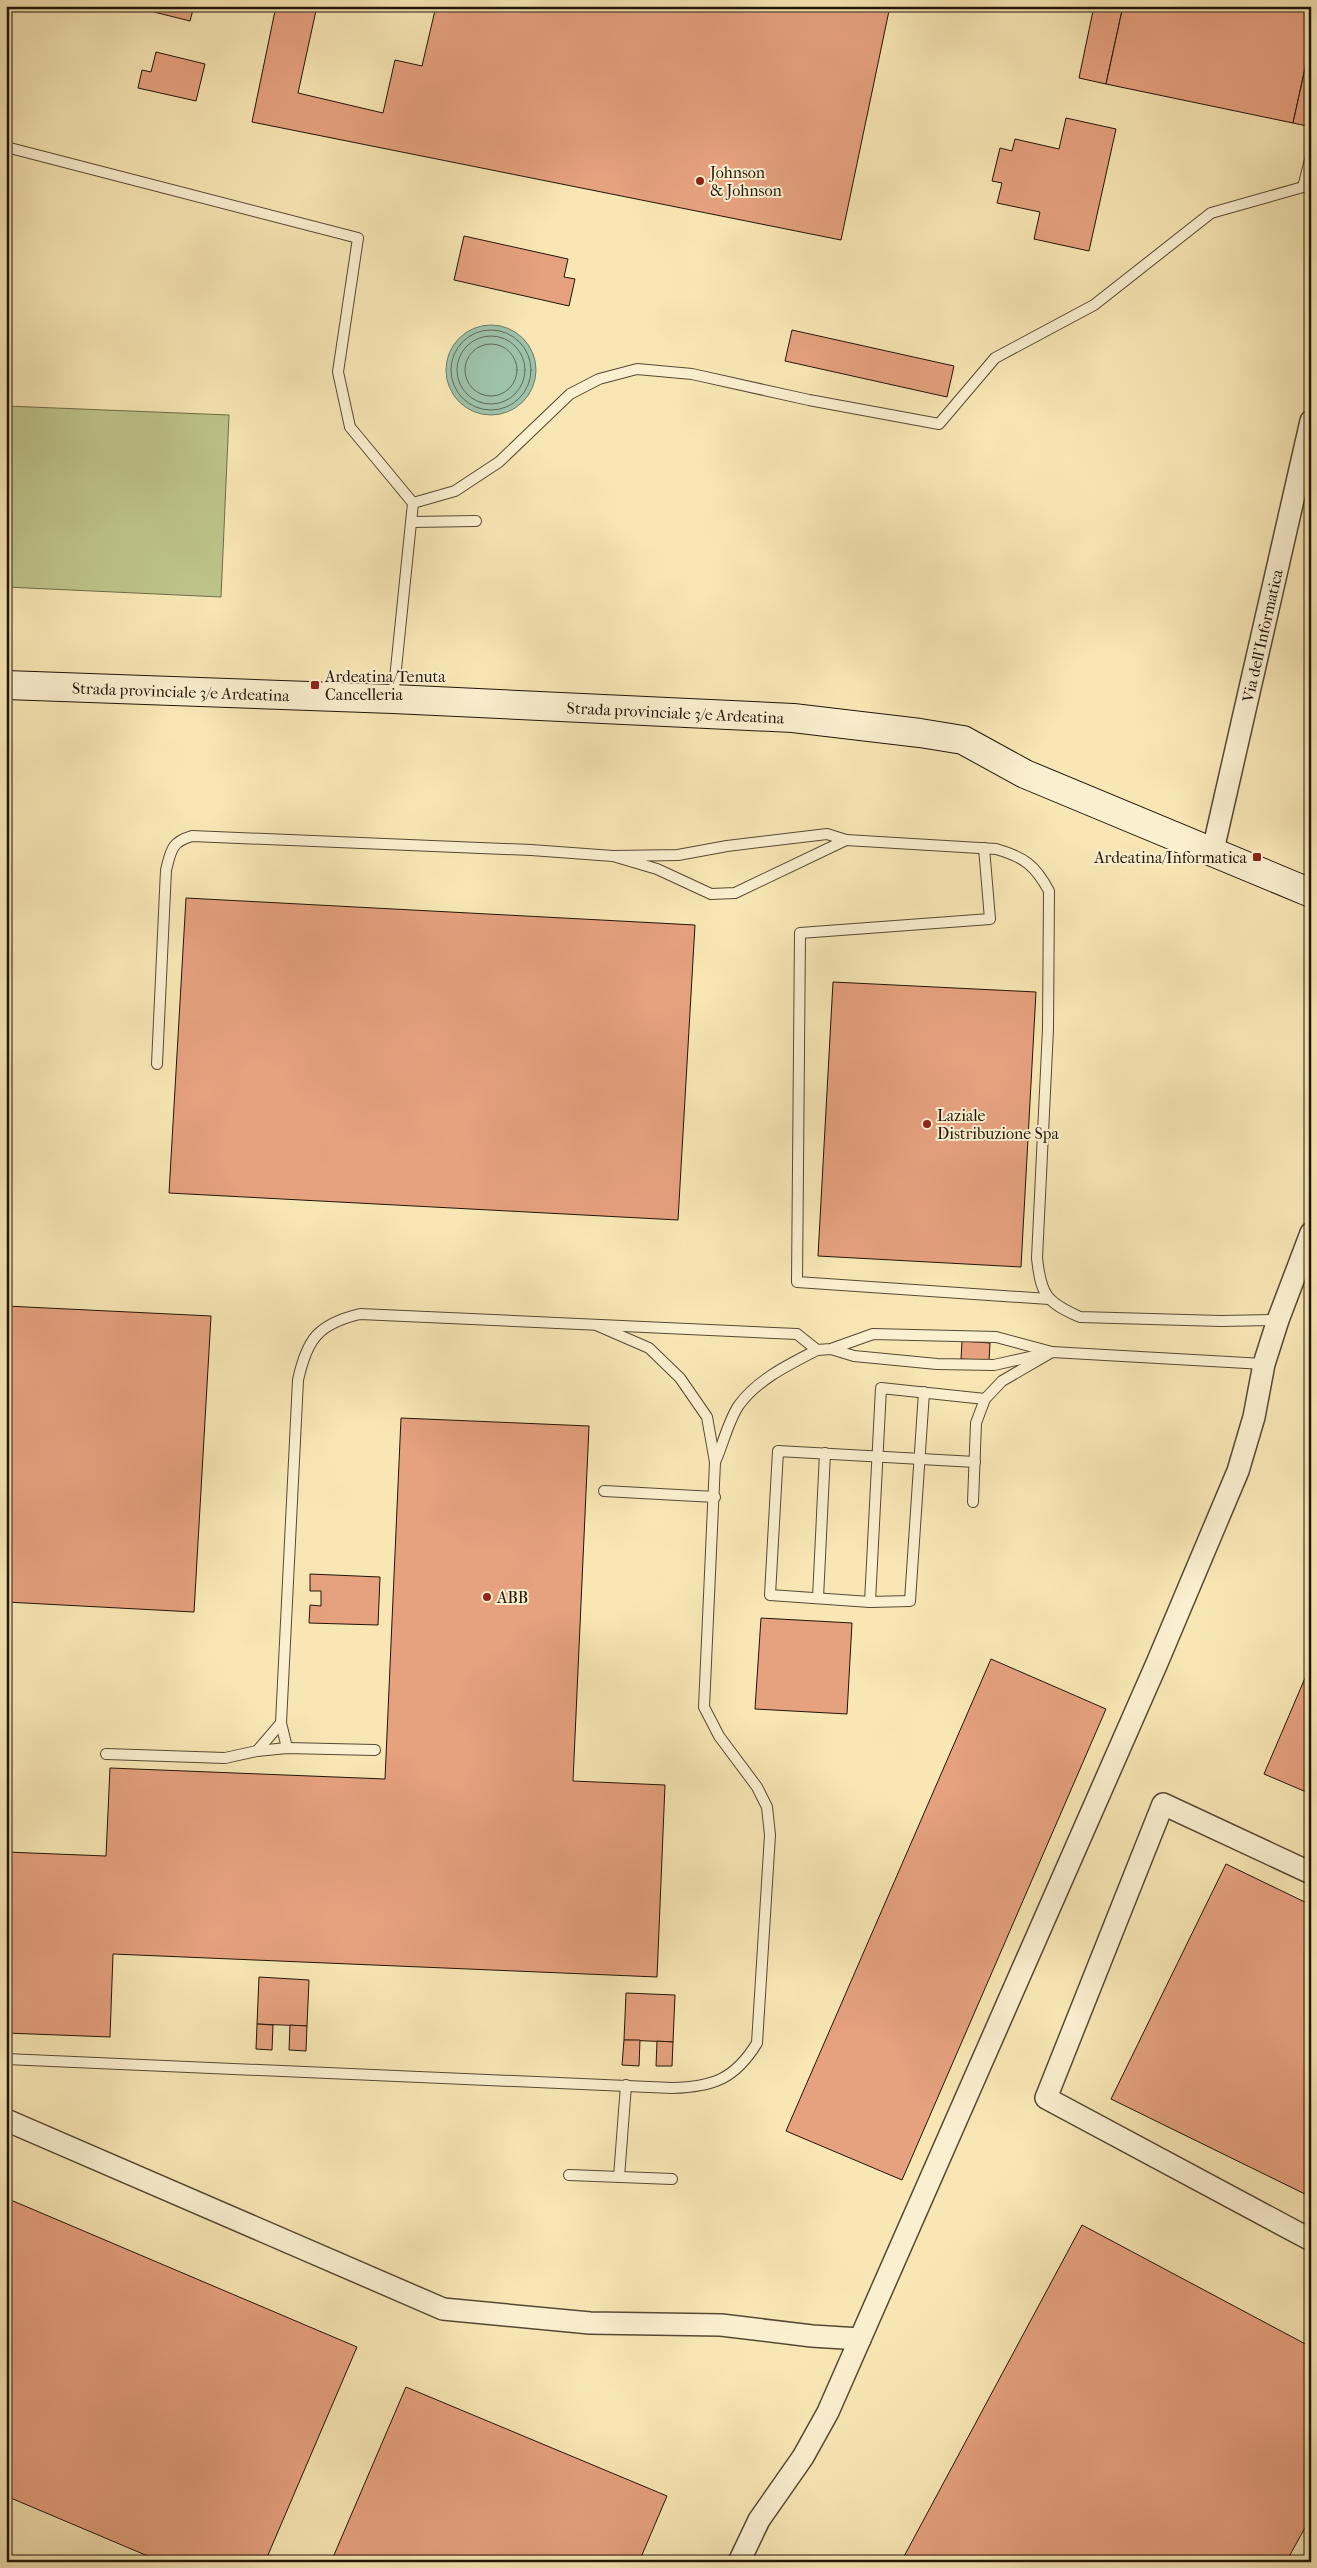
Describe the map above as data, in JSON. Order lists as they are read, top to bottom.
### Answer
{
  "streets": {
    "main road": ["Strada provinciale 3/e Ardeatina"],
    "street": ["Via dell'Informatica"]
  },
  "crossings": [
    ["Via dell'Informatica", "Strada provinciale 3/e Ardeatina"]
  ],
  "places": {
    "other": ["Johnson & Johnson", "Laziale Distribuzione Spa", "ABB"],
    "transit": ["Ardeatina/Tenuta Cancelleria", "Ardeatina/Informatica"]
  }
}
